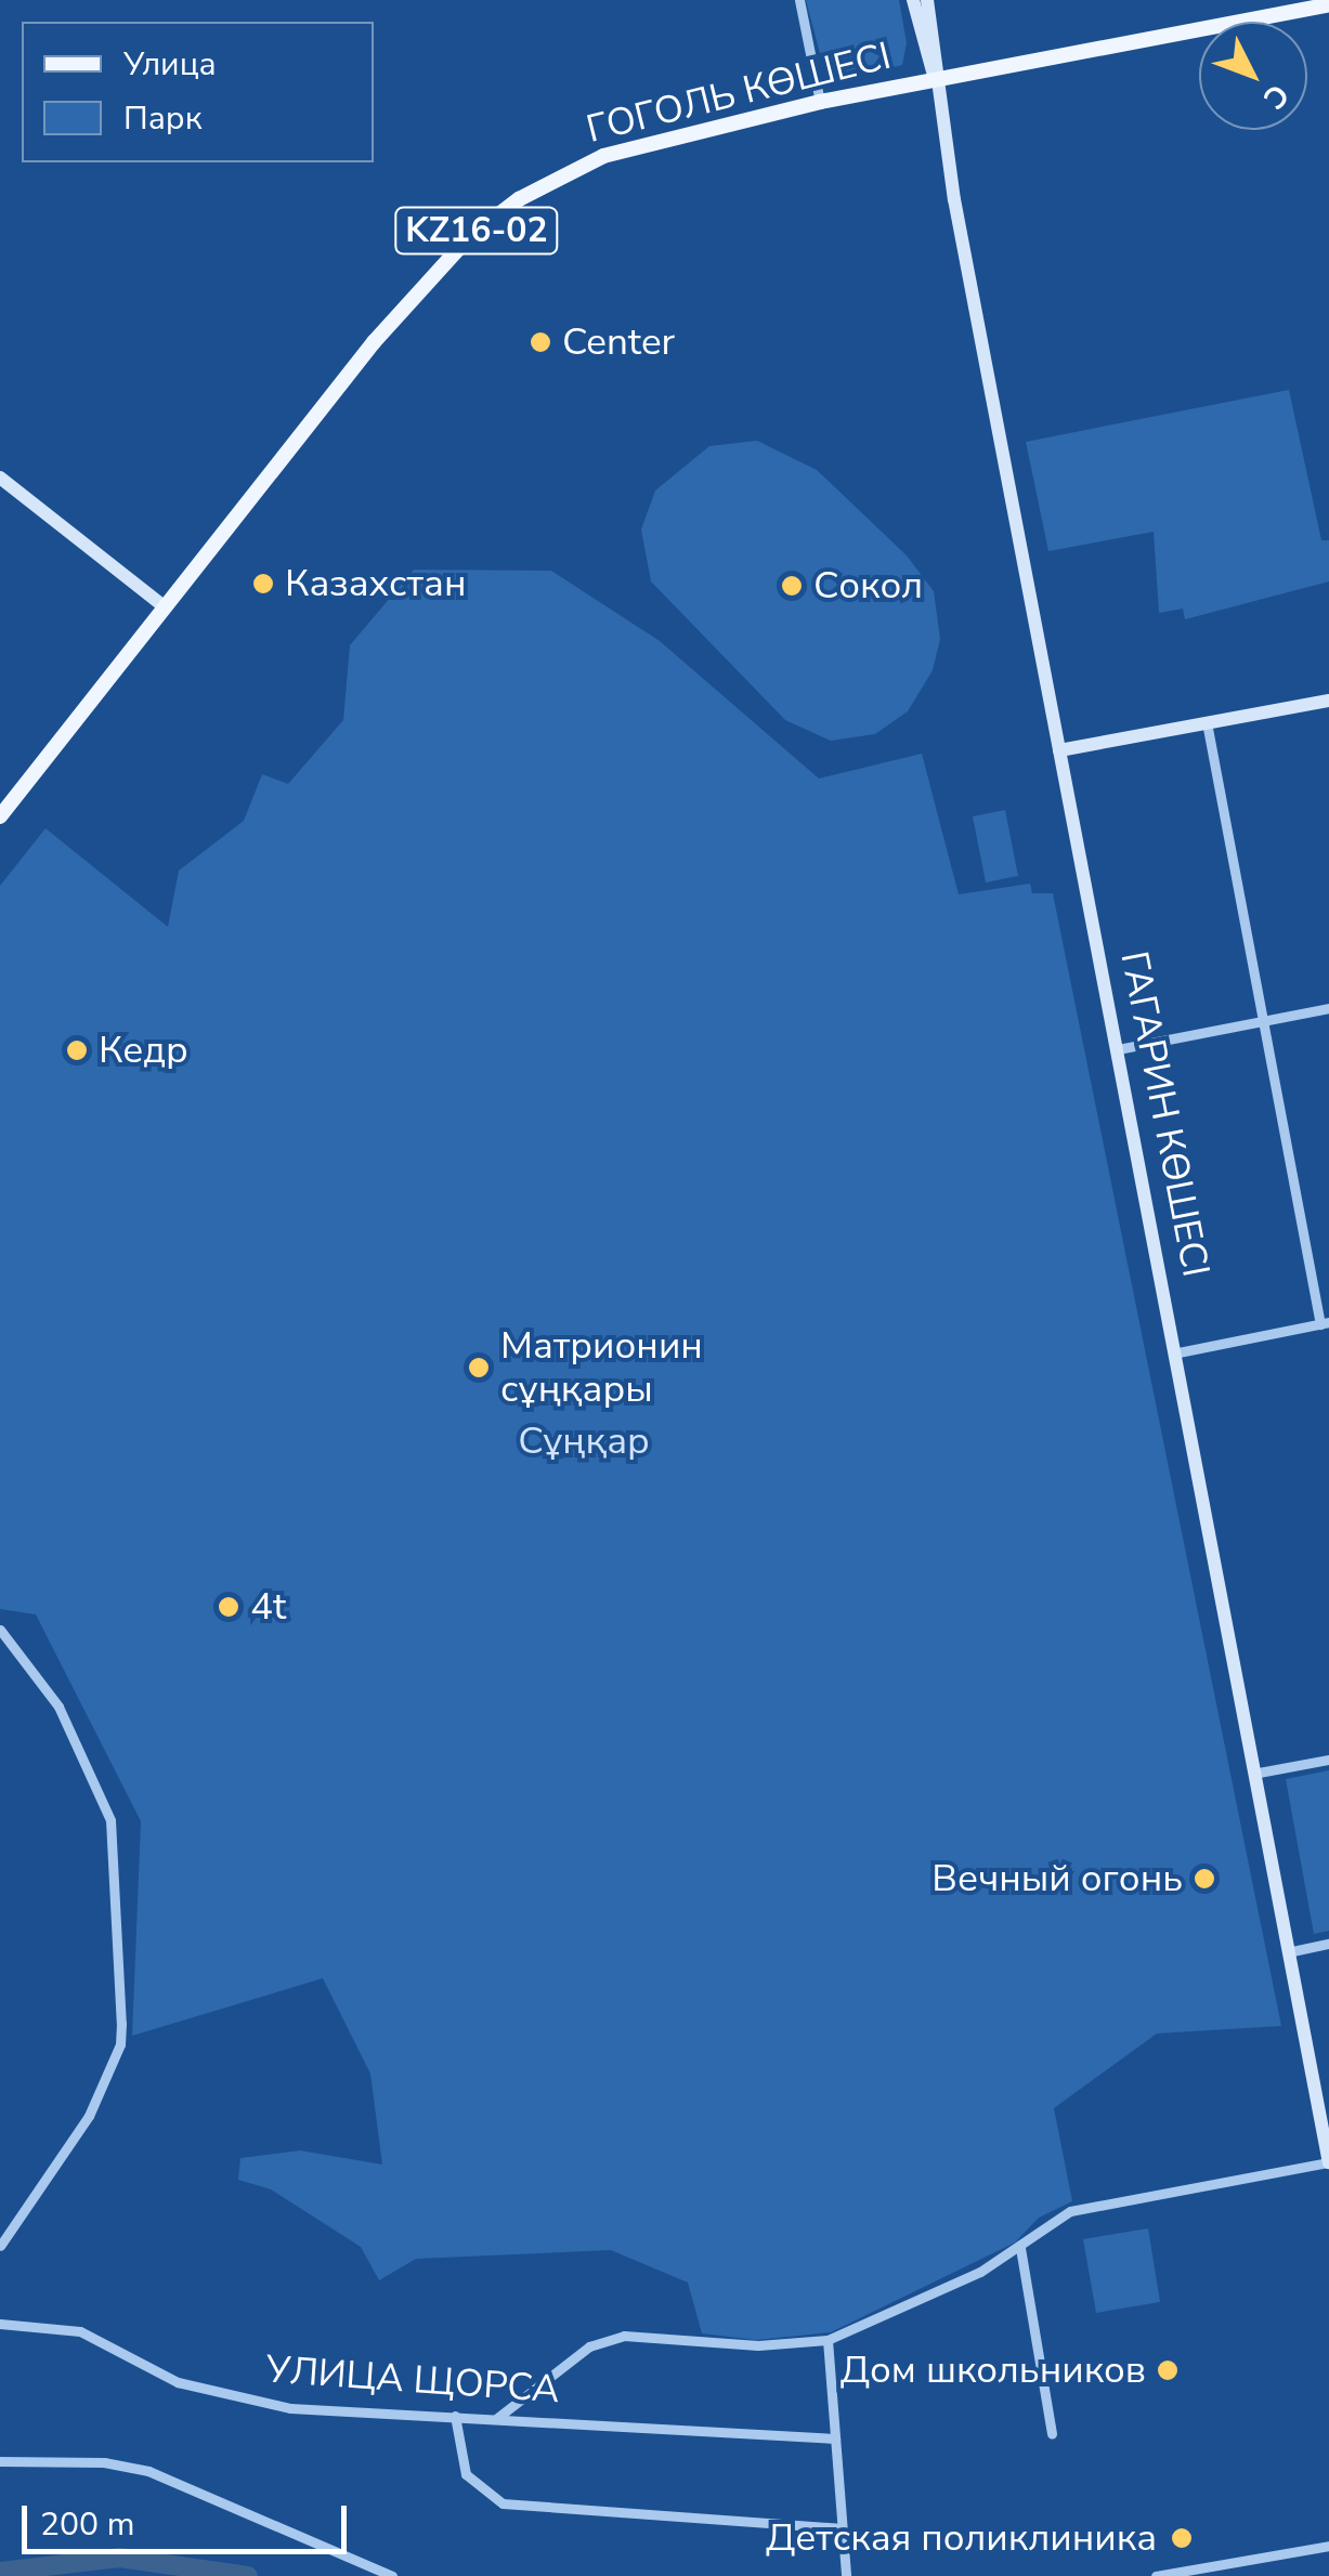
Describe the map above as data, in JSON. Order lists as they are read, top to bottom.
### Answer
{
  "streets": {
    "main road": ["ГОГОЛЬ КӨШЕСІ", "KZ16-02"],
    "street": ["ГАГАРИН КӨШЕСІ", "УЛИЦА ЩОРСА"]
  },
  "crossings": [
    ["ГОГОЛЬ КӨШЕСІ", "ГАГАРИН КӨШЕСІ"]
  ],
  "parks": ["Сұңқар"],
  "places": [
    "Center",
    "Казахстан",
    "Сокол",
    "Кедр",
    "Матрионин сұңқары",
    "4t",
    "Вечный огонь",
    "Дом школьников",
    "Детская поликлиника"
  ],
  "legend": ["Улица", "Парк"],
  "scale_bar": "200 m",
  "north": "bottom right"
}
